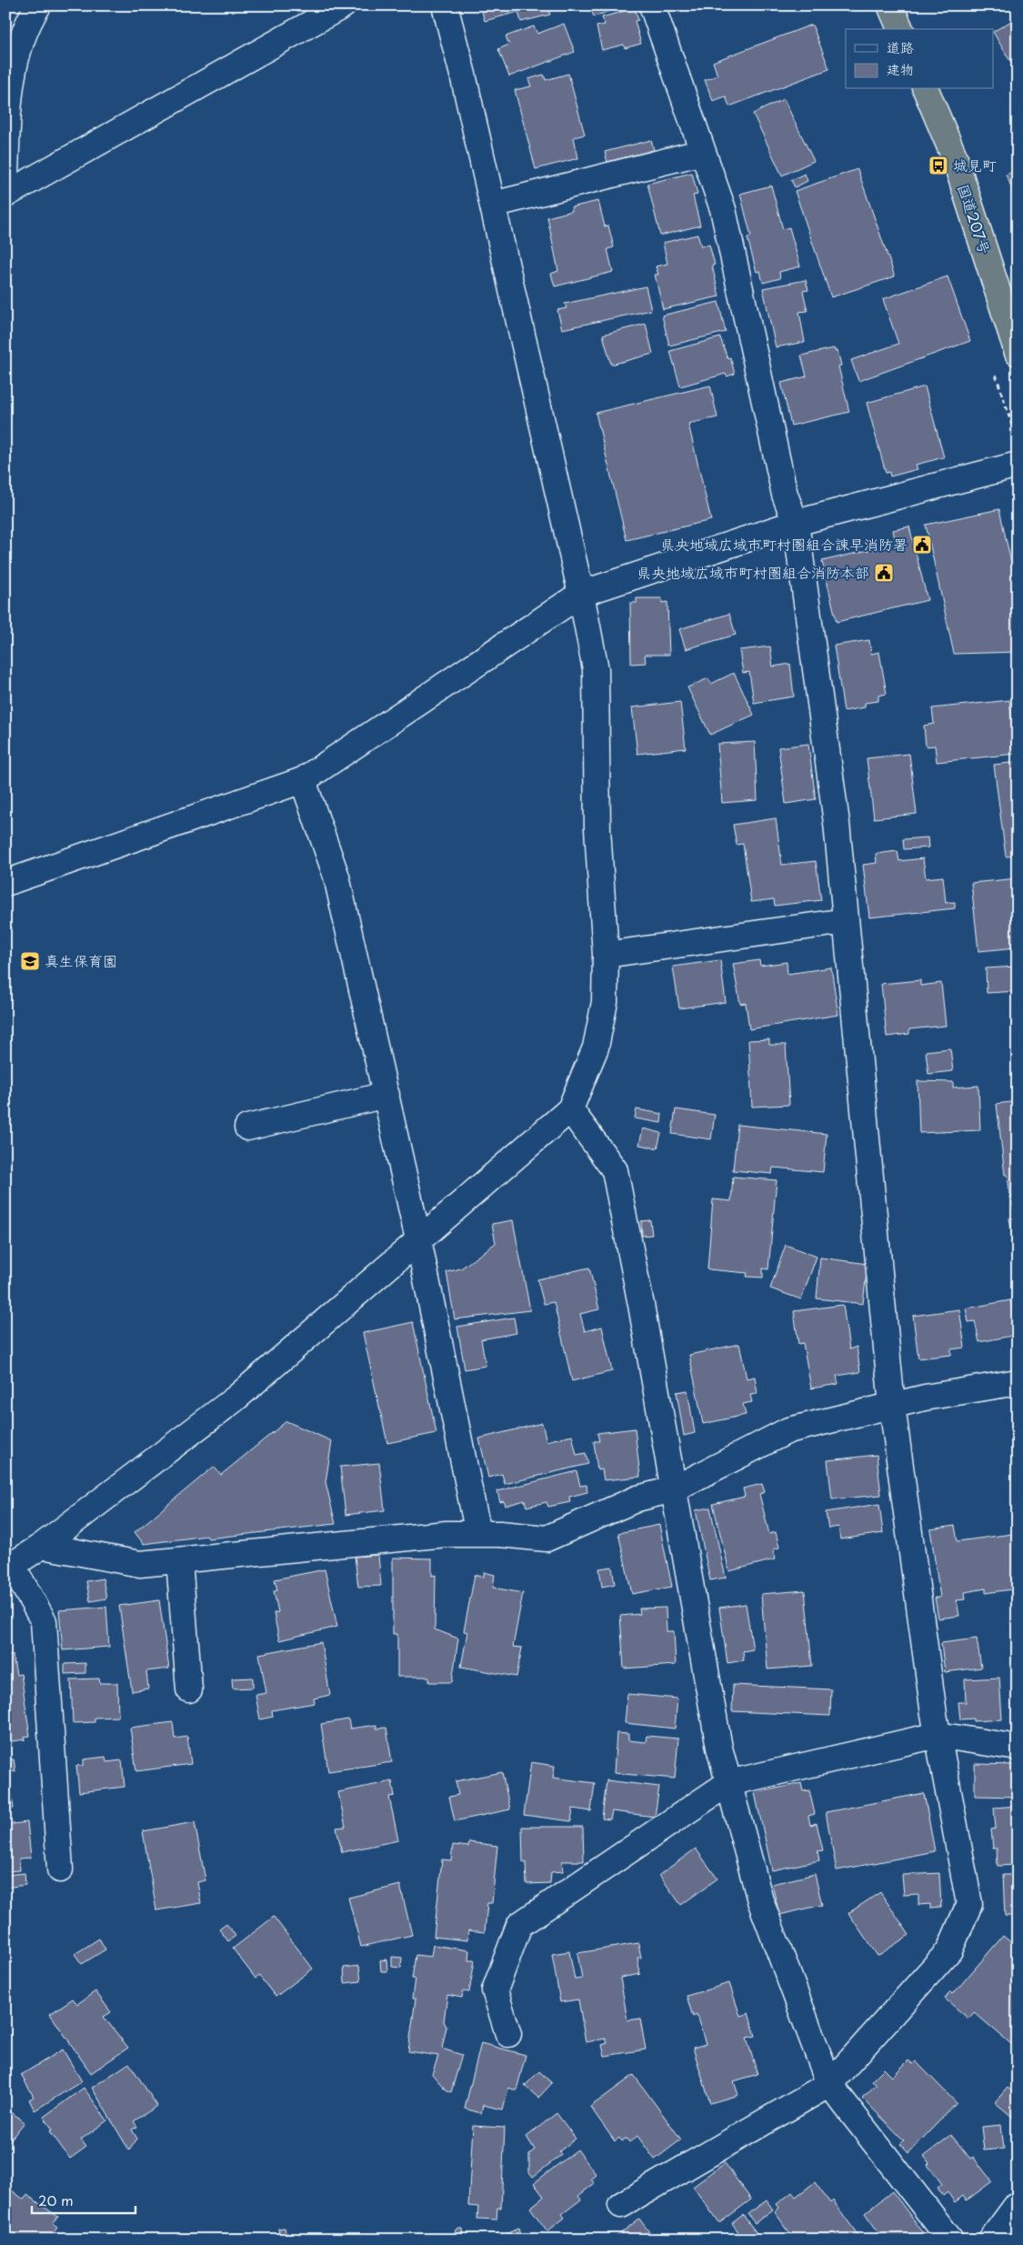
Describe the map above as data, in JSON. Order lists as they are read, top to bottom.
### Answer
{
  "streets": {
    "highway": ["国道207号"]
  },
  "places": {
    "bus stop": ["城見町"],
    "public building": ["県央地域広域市町村圏組合諌早消防署", "県央地域広域市町村圏組合消防本部"],
    "school or university": ["真生保育園"]
  },
  "legend": ["道路", "建物"],
  "scale_bar": "20 m"
}
